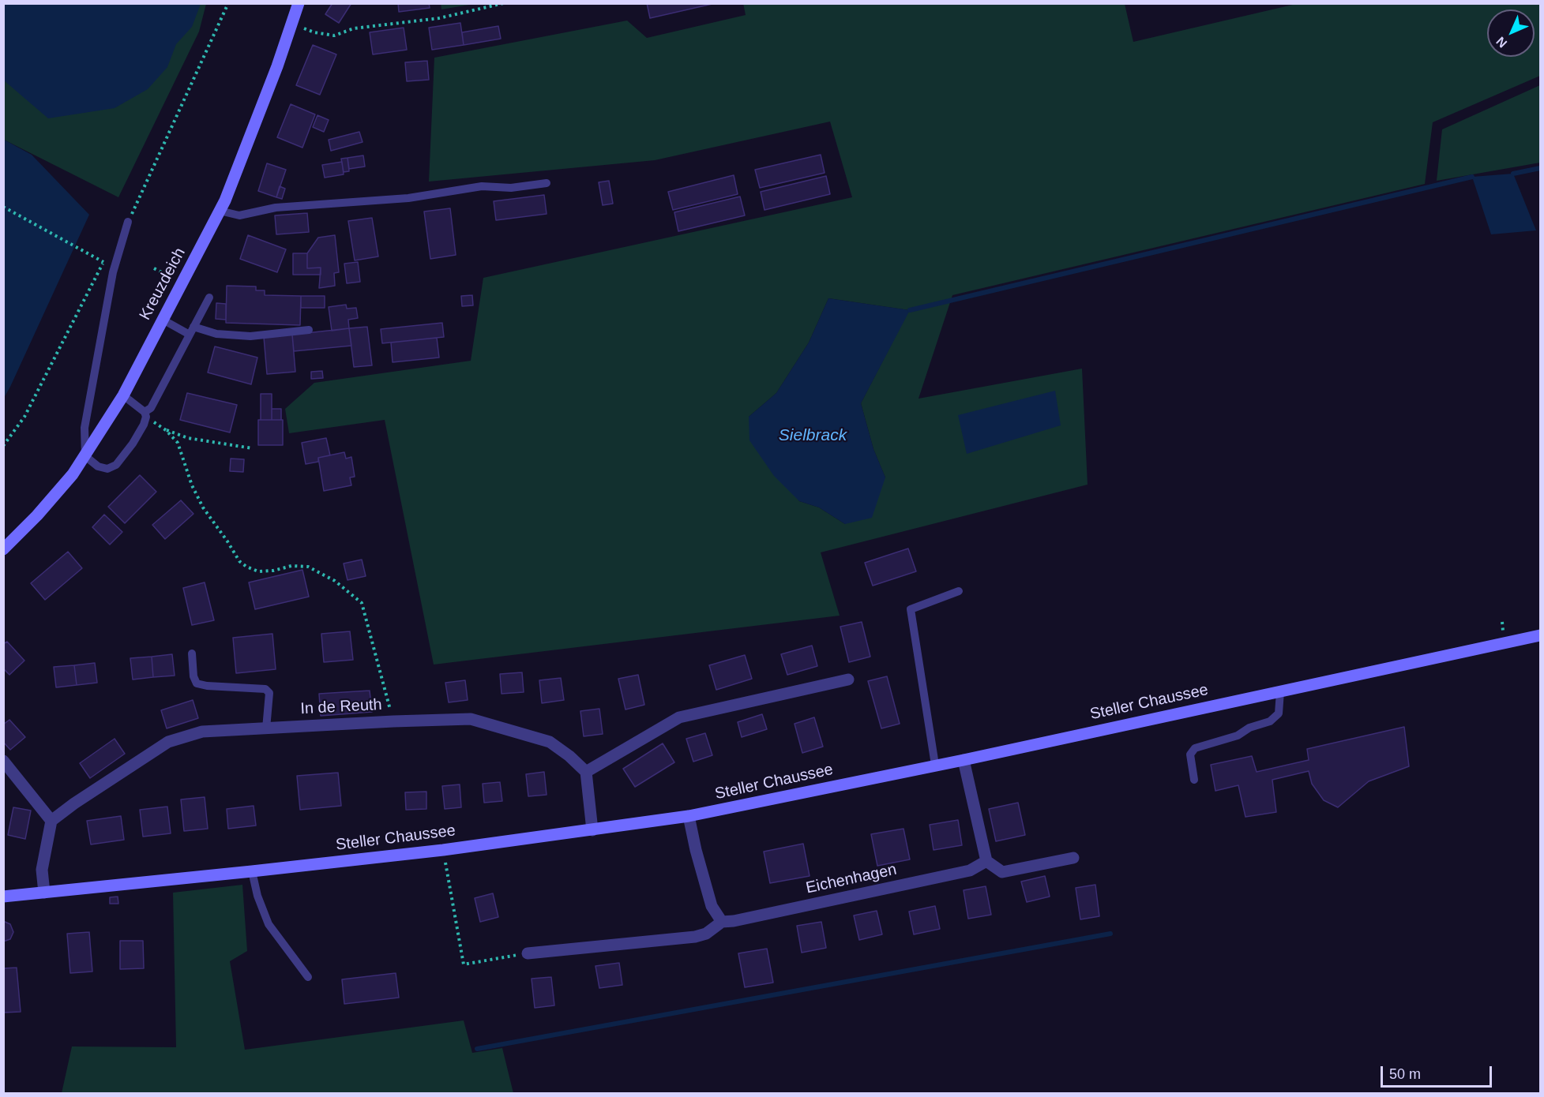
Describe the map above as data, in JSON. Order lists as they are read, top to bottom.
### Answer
{
  "streets": {
    "street": [
      "Kreuzdeich",
      "Steller Chaussee",
      "In de Reuth",
      "Eichenhagen"
    ]
  },
  "water": ["Sielbrack"],
  "scale_bar": "50 m",
  "north": "bottom left"
}
